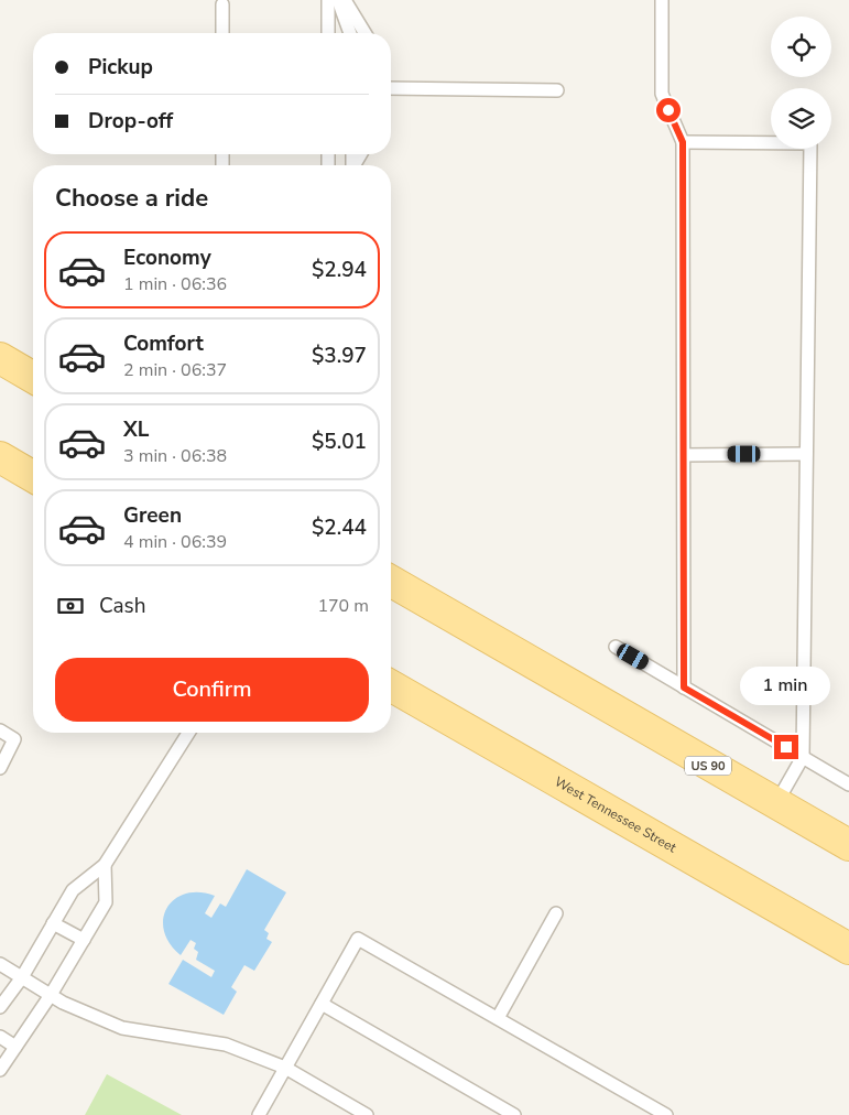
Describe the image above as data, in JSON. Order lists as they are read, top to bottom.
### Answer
{
  "streets": {
    "main road": ["US 90", "West Tennessee Street"]
  },
  "page": {
    "banner": ["Pickup", "Drop-off"],
    "heading": "Choose a ride",
    "list": [
      {
        "name": "Economy",
        "note": "1 min · 06:36",
        "value": "$2.94"
      },
      {
        "name": "Comfort",
        "note": "2 min · 06:37",
        "value": "$3.97"
      },
      {
        "name": "XL",
        "note": "3 min · 06:38",
        "value": "$5.01"
      },
      {
        "name": "Green",
        "note": "4 min · 06:39",
        "value": "$2.44"
      }
    ],
    "pay": ["Cash", "170 m"],
    "buttons": "Confirm",
    "bubble": "1 min"
  }
}
